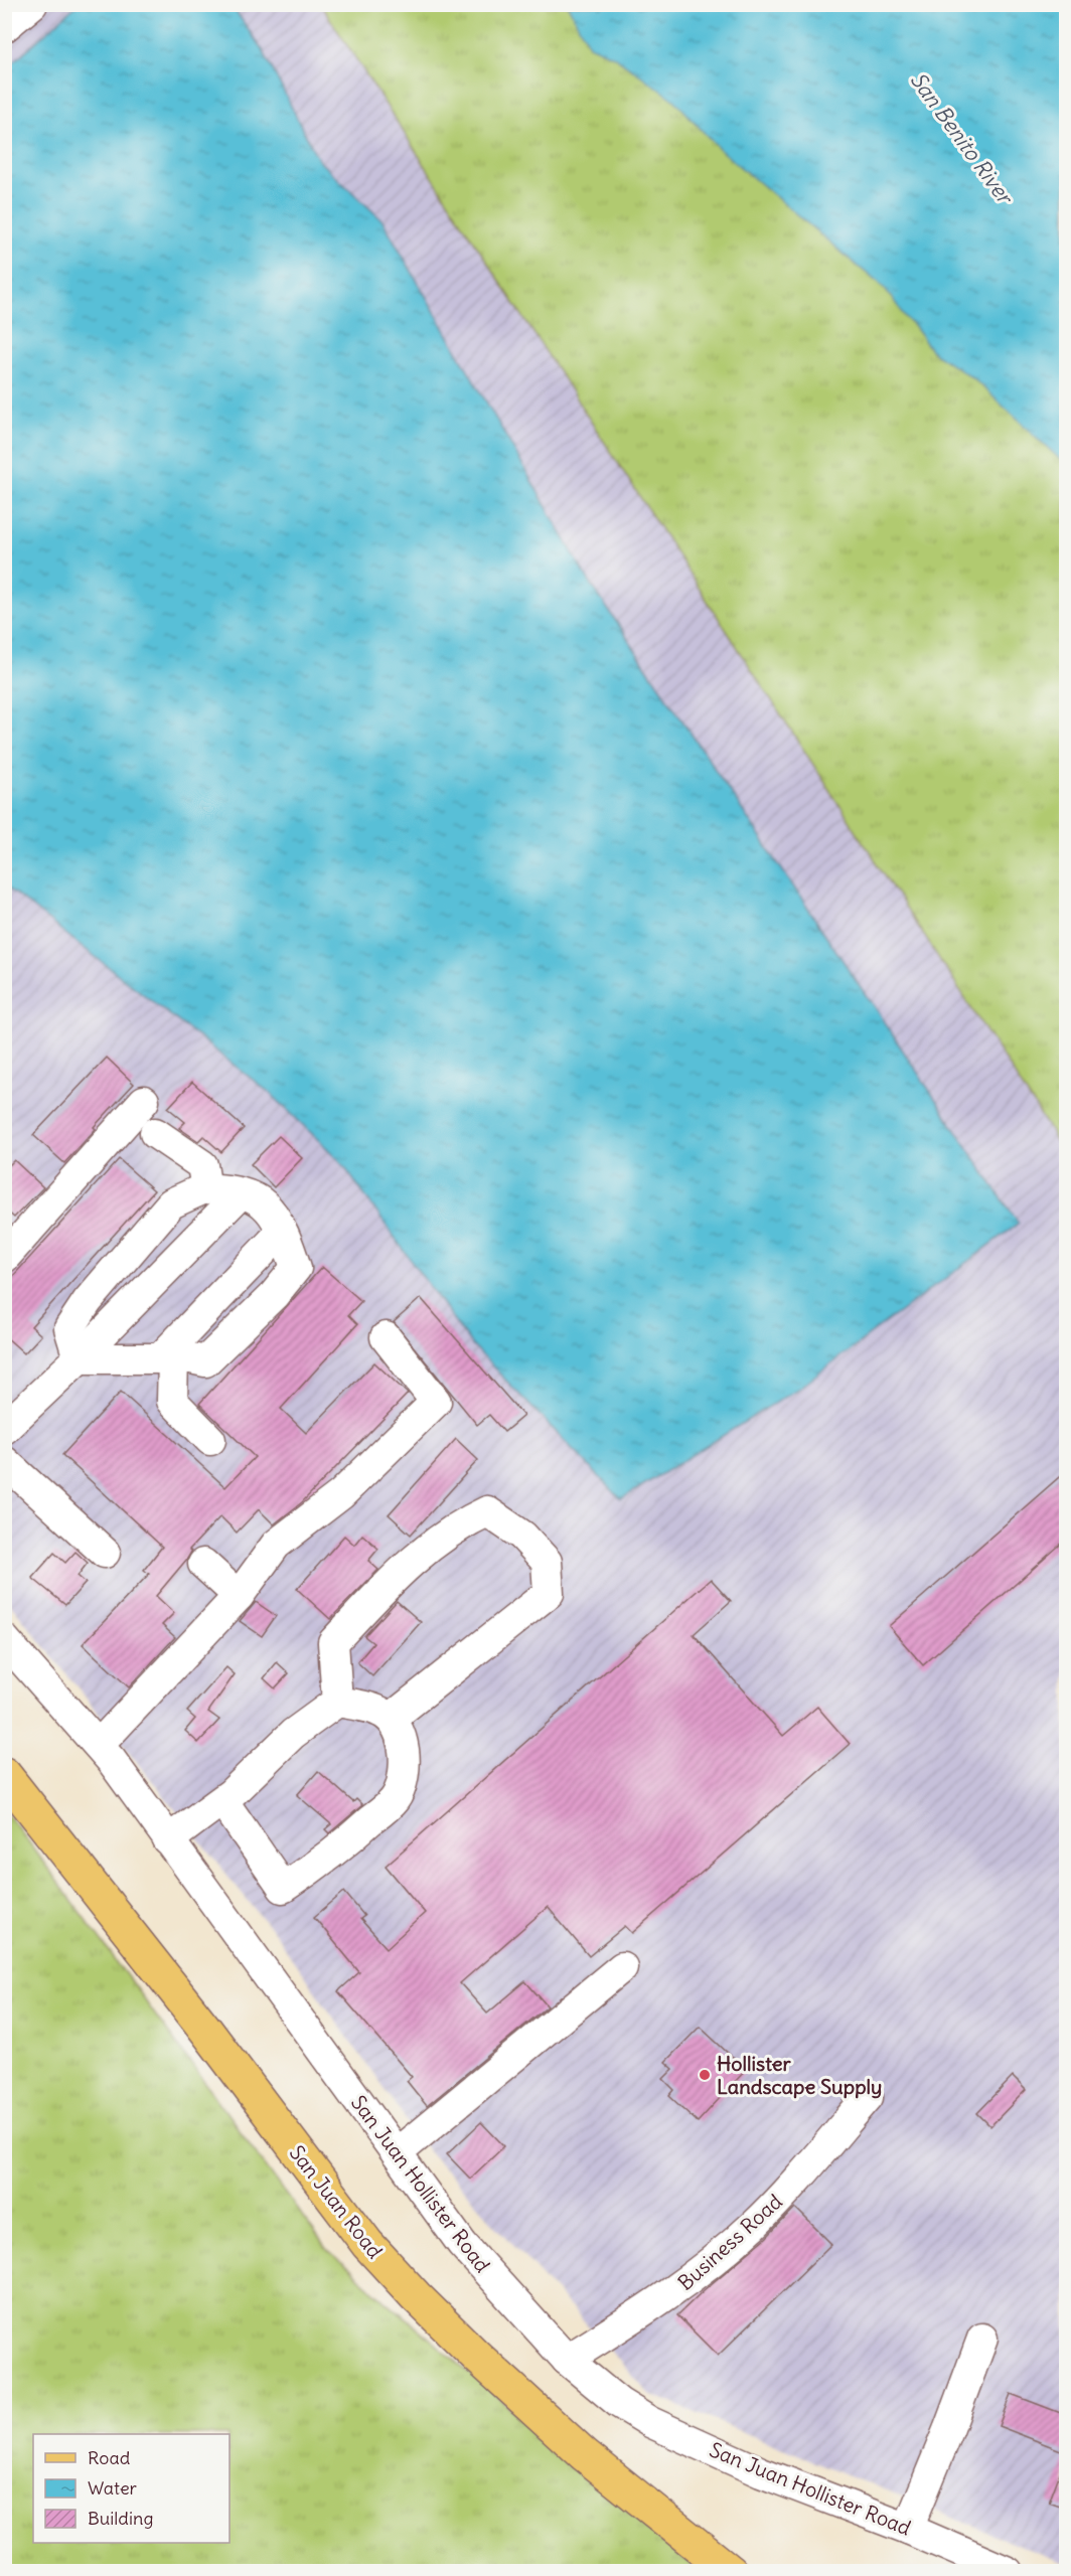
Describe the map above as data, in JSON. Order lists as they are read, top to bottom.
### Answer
{
  "streets": {
    "main road": ["San Juan Road"],
    "street": ["San Juan Hollister Road", "Business Road"]
  },
  "crossings": [
    ["San Juan Hollister Road", "Business Road"]
  ],
  "water": ["San Benito River"],
  "places": ["Hollister Landscape Supply"],
  "legend": ["Road", "Water", "Building"]
}
